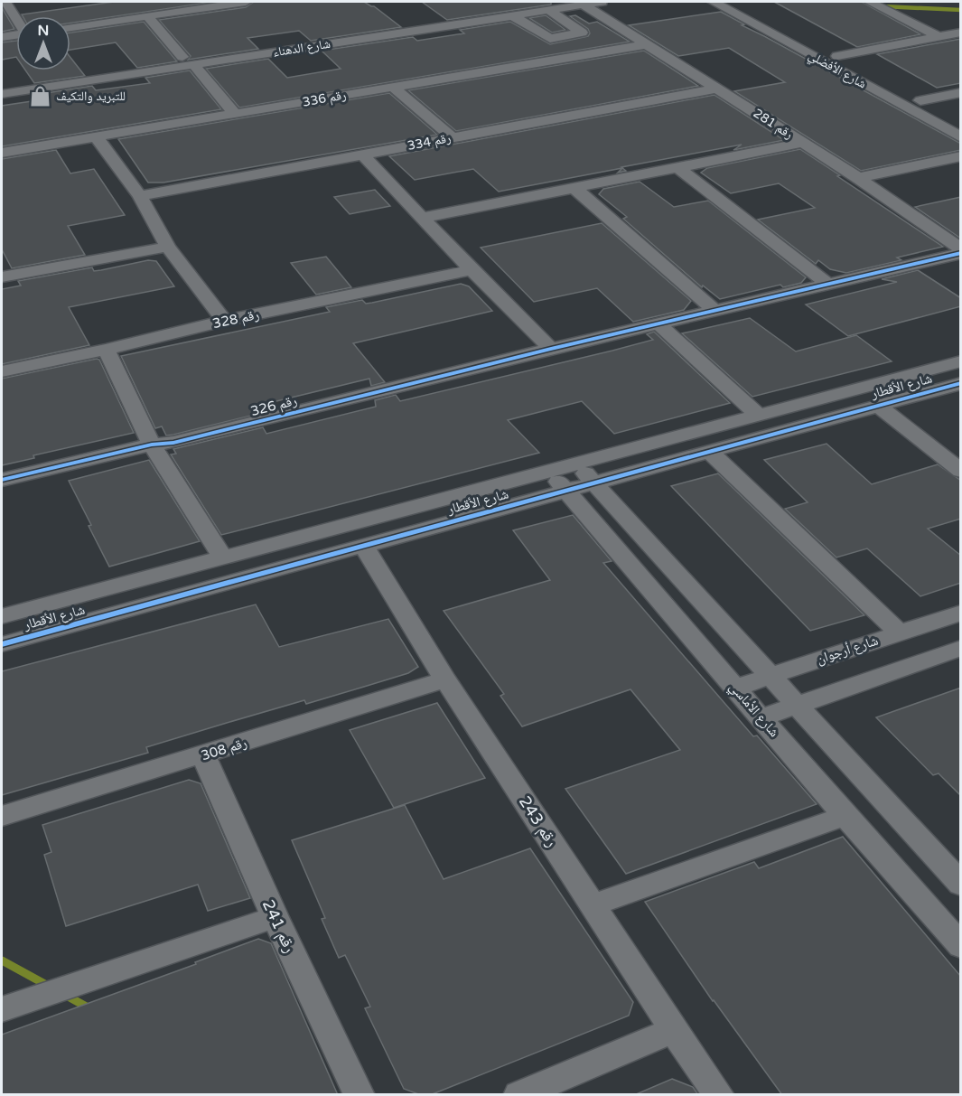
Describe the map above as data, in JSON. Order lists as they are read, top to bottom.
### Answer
{
  "streets": {
    "street": [
      "شارع الدهناء",
      "شارع الأفضلي",
      "رقم 336",
      "رقم 281",
      "رقم 334",
      "رقم 328",
      "شارع الأقطار",
      "رقم 326",
      "شارع أرجوان",
      "شارع الأماسي",
      "رقم 308",
      "رقم 243",
      "رقم 241"
    ]
  },
  "crossings": [
    ["شارع الدهناء", "رقم 281"],
    ["رقم 336", "رقم 281"],
    ["رقم 281", "رقم 334"],
    ["رقم 281", "رقم 326"],
    ["شارع الأقطار", "شارع الأماسي"],
    ["شارع الأقطار", "رقم 243"],
    ["شارع أرجوان", "شارع الأماسي"],
    ["رقم 308", "رقم 243"],
    ["رقم 308", "رقم 241"]
  ],
  "places": {
    "shop": ["للتبرید والتکیف"]
  },
  "north": "top"
}
